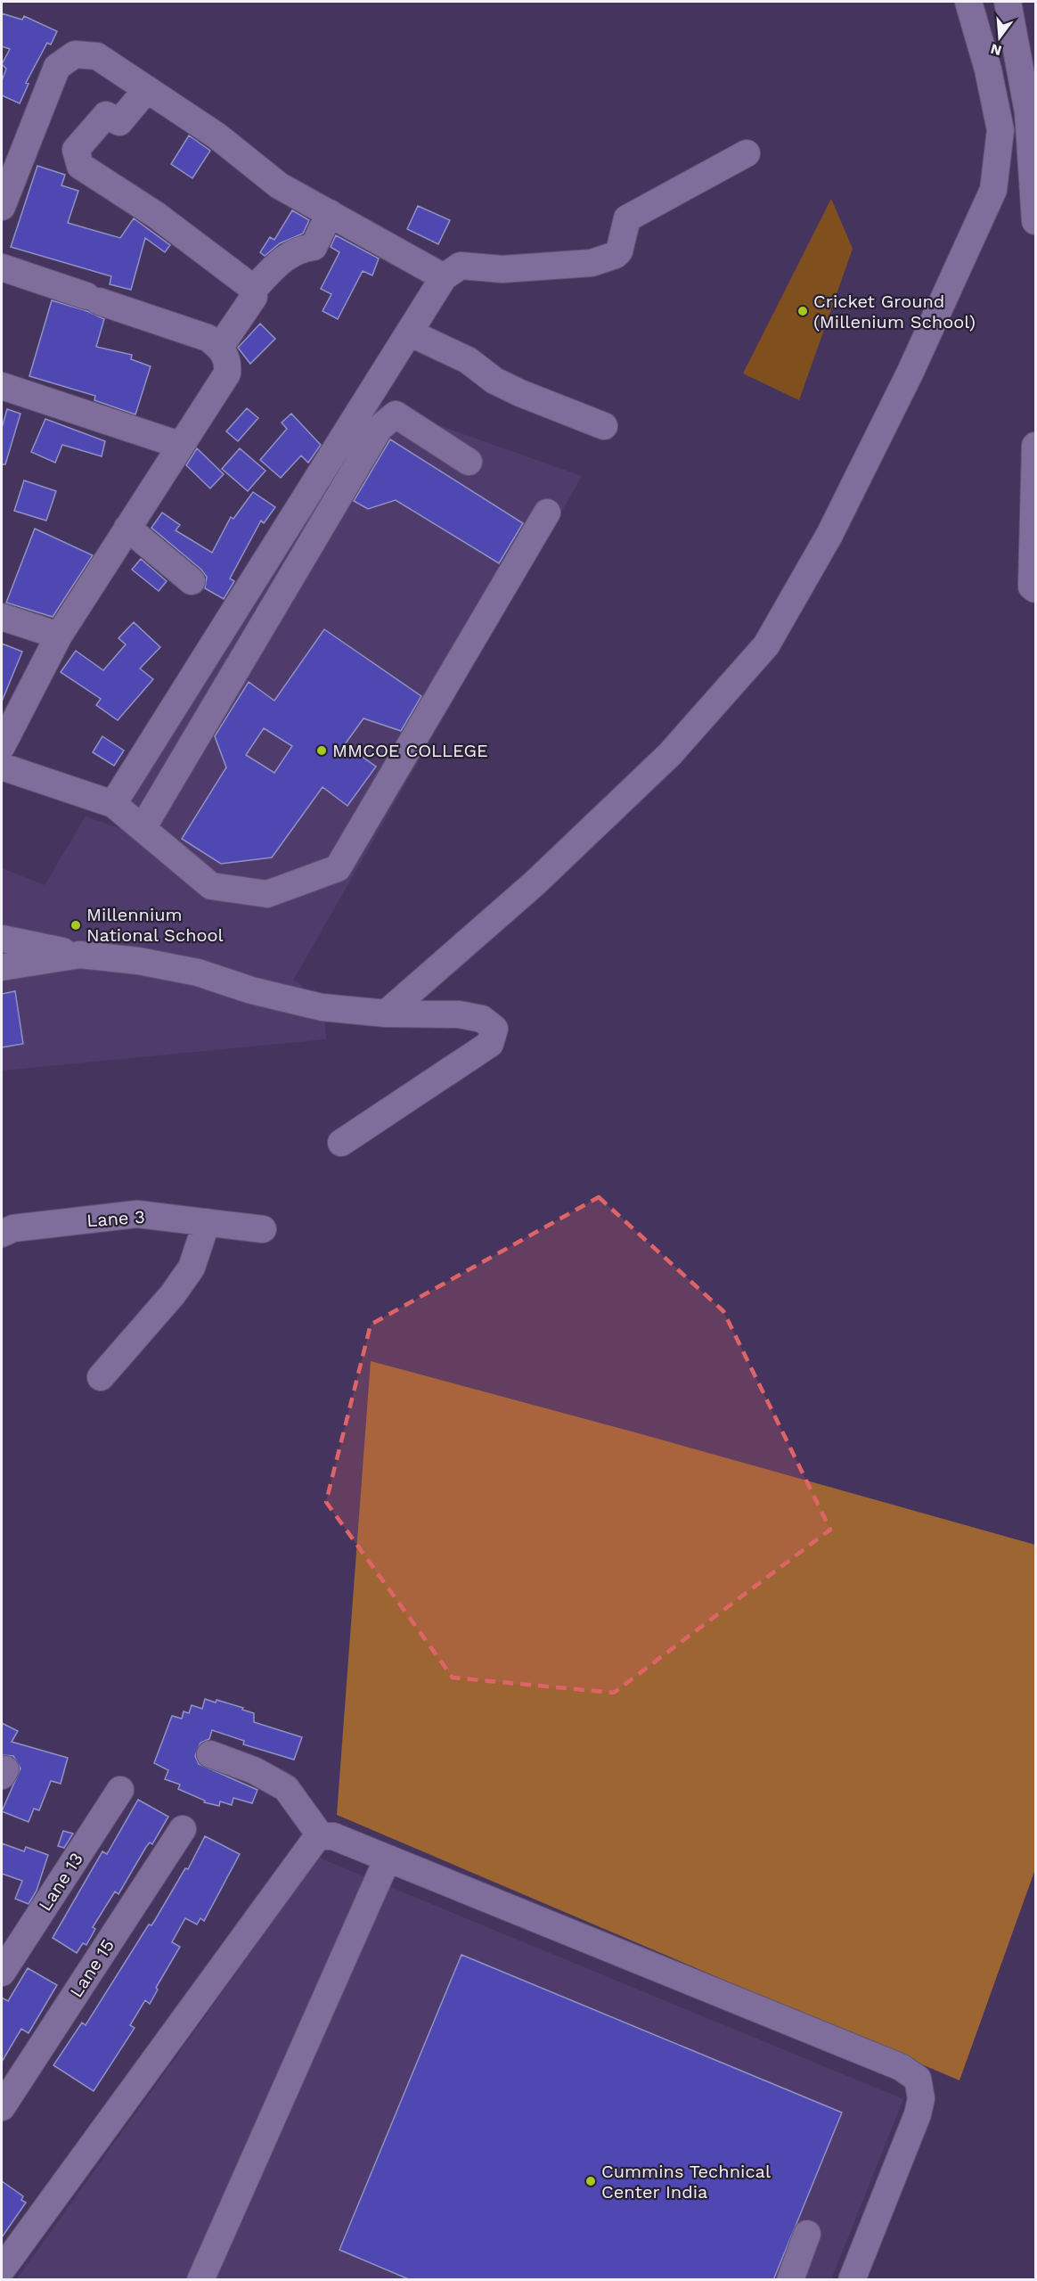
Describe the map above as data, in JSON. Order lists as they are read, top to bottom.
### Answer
{
  "streets": {
    "street": ["Lane 3", "Lane 13", "Lane 15"]
  },
  "places": [
    "Cricket Ground (Millenium School)",
    "MMCOE COLLEGE",
    "Millennium National School",
    "Cummins Technical Center India"
  ],
  "north": "bottom"
}
